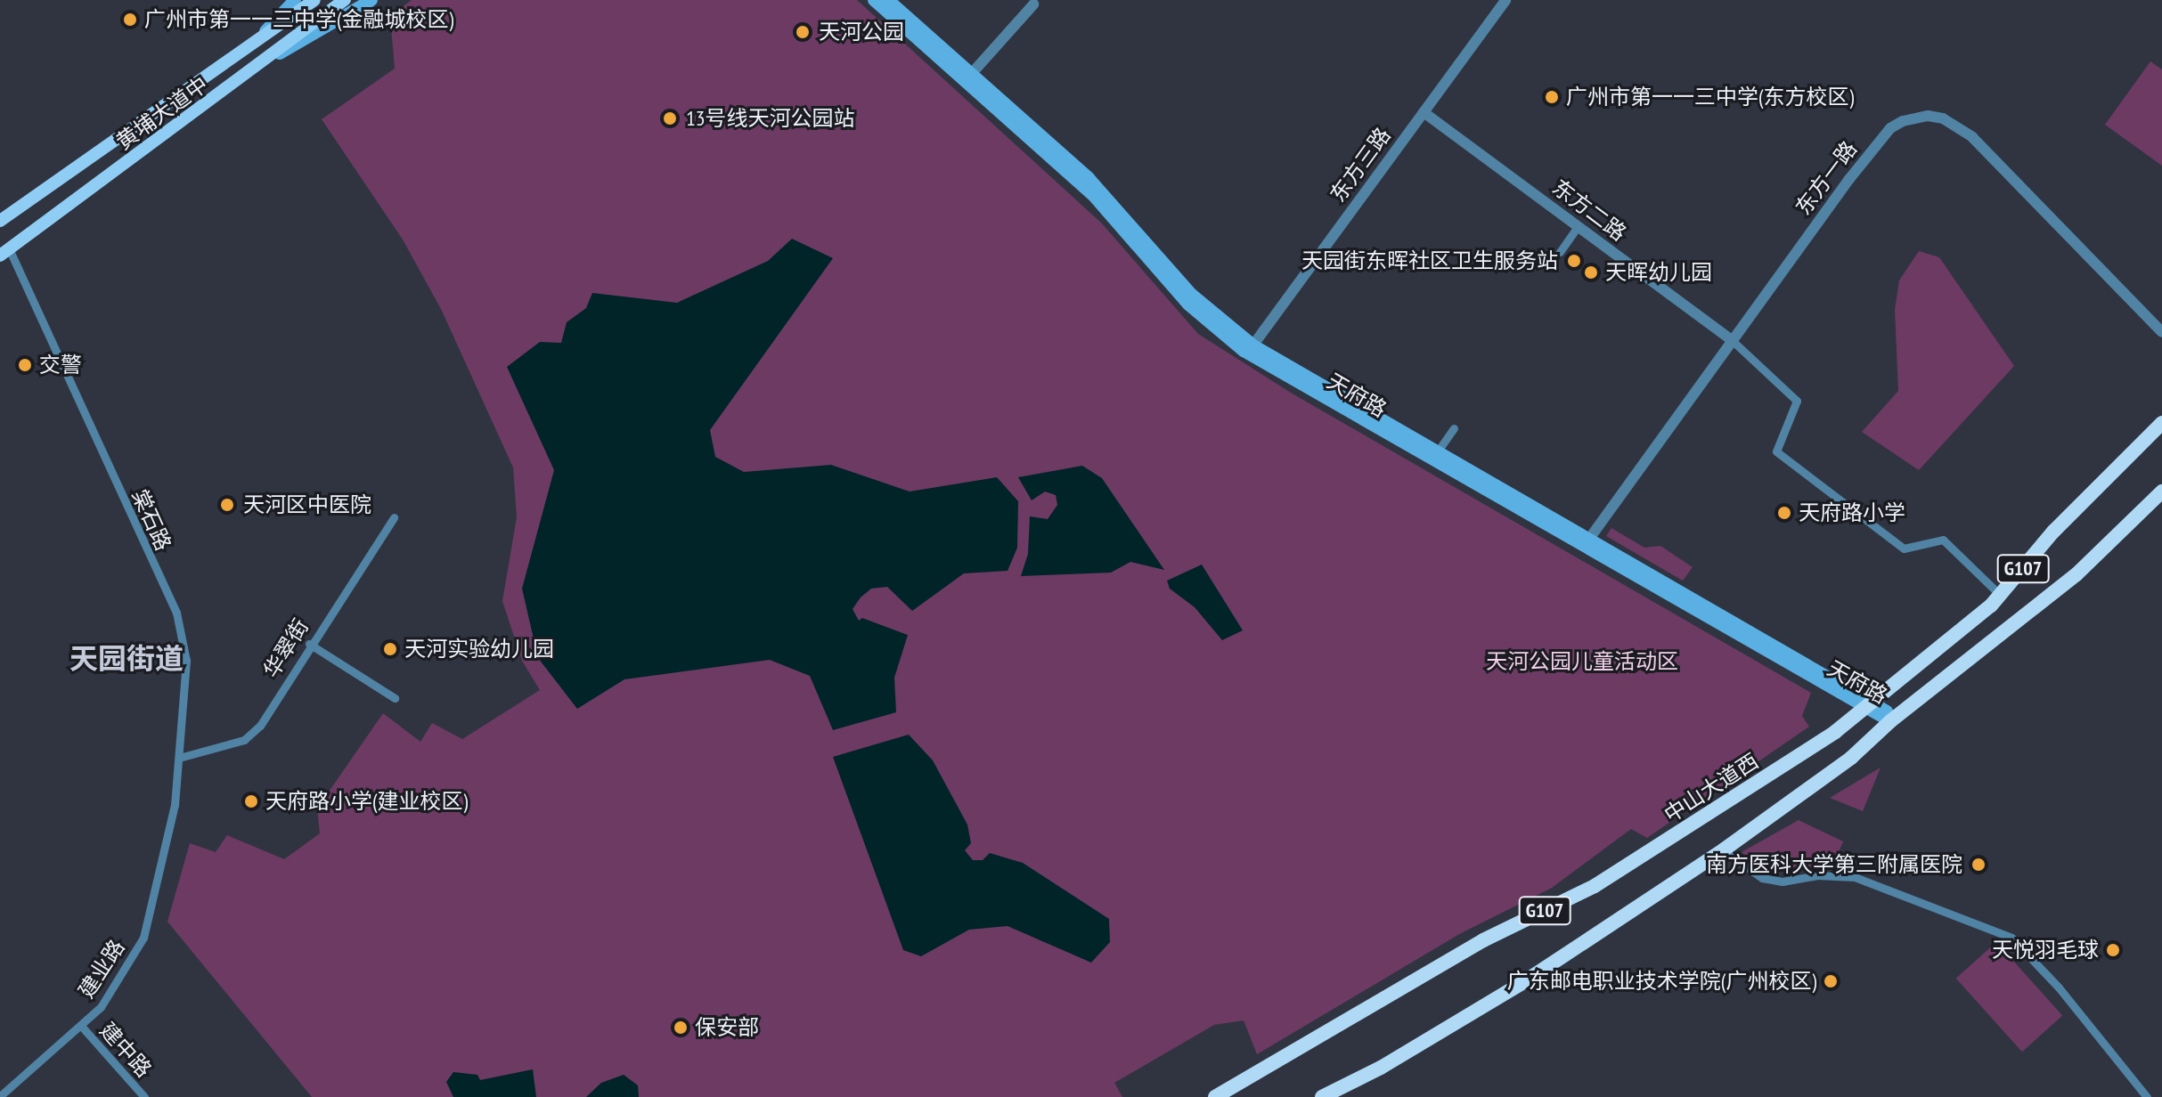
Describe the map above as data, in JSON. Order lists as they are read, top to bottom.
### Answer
{
  "streets": {
    "highway": ["G107", "中山大道西"],
    "main road": ["黄埔大道中", "天府路"],
    "street": [
      "东方三路",
      "东方一路",
      "东方二路",
      "棠石路",
      "华翠街",
      "建业路",
      "建中路"
    ]
  },
  "crossings": [
    ["黄埔大道中", "棠石路"],
    ["东方三路", "东方二路"],
    ["东方三路", "天府路"],
    ["东方一路", "东方二路"],
    ["东方一路", "天府路"],
    ["天府路", "G107"],
    ["天府路", "中山大道西"],
    ["棠石路", "华翠街"],
    ["棠石路", "建业路"],
    ["建业路", "建中路"]
  ],
  "districts": ["天园街道"],
  "parks": ["天河公园儿童活动区"],
  "places": [
    "广州市第一一三中学(金融城校区)",
    "天河公园",
    "广州市第一一三中学(东方校区)",
    "13号线天河公园站",
    "天园街东晖社区卫生服务站",
    "天晖幼儿园",
    "交警",
    "天河区中医院",
    "天府路小学",
    "天河实验幼儿园",
    "天府路小学(建业校区)",
    "南方医科大学第三附属医院",
    "天悦羽毛球",
    "广东邮电职业技术学院(广州校区)",
    "保安部"
  ]
}
